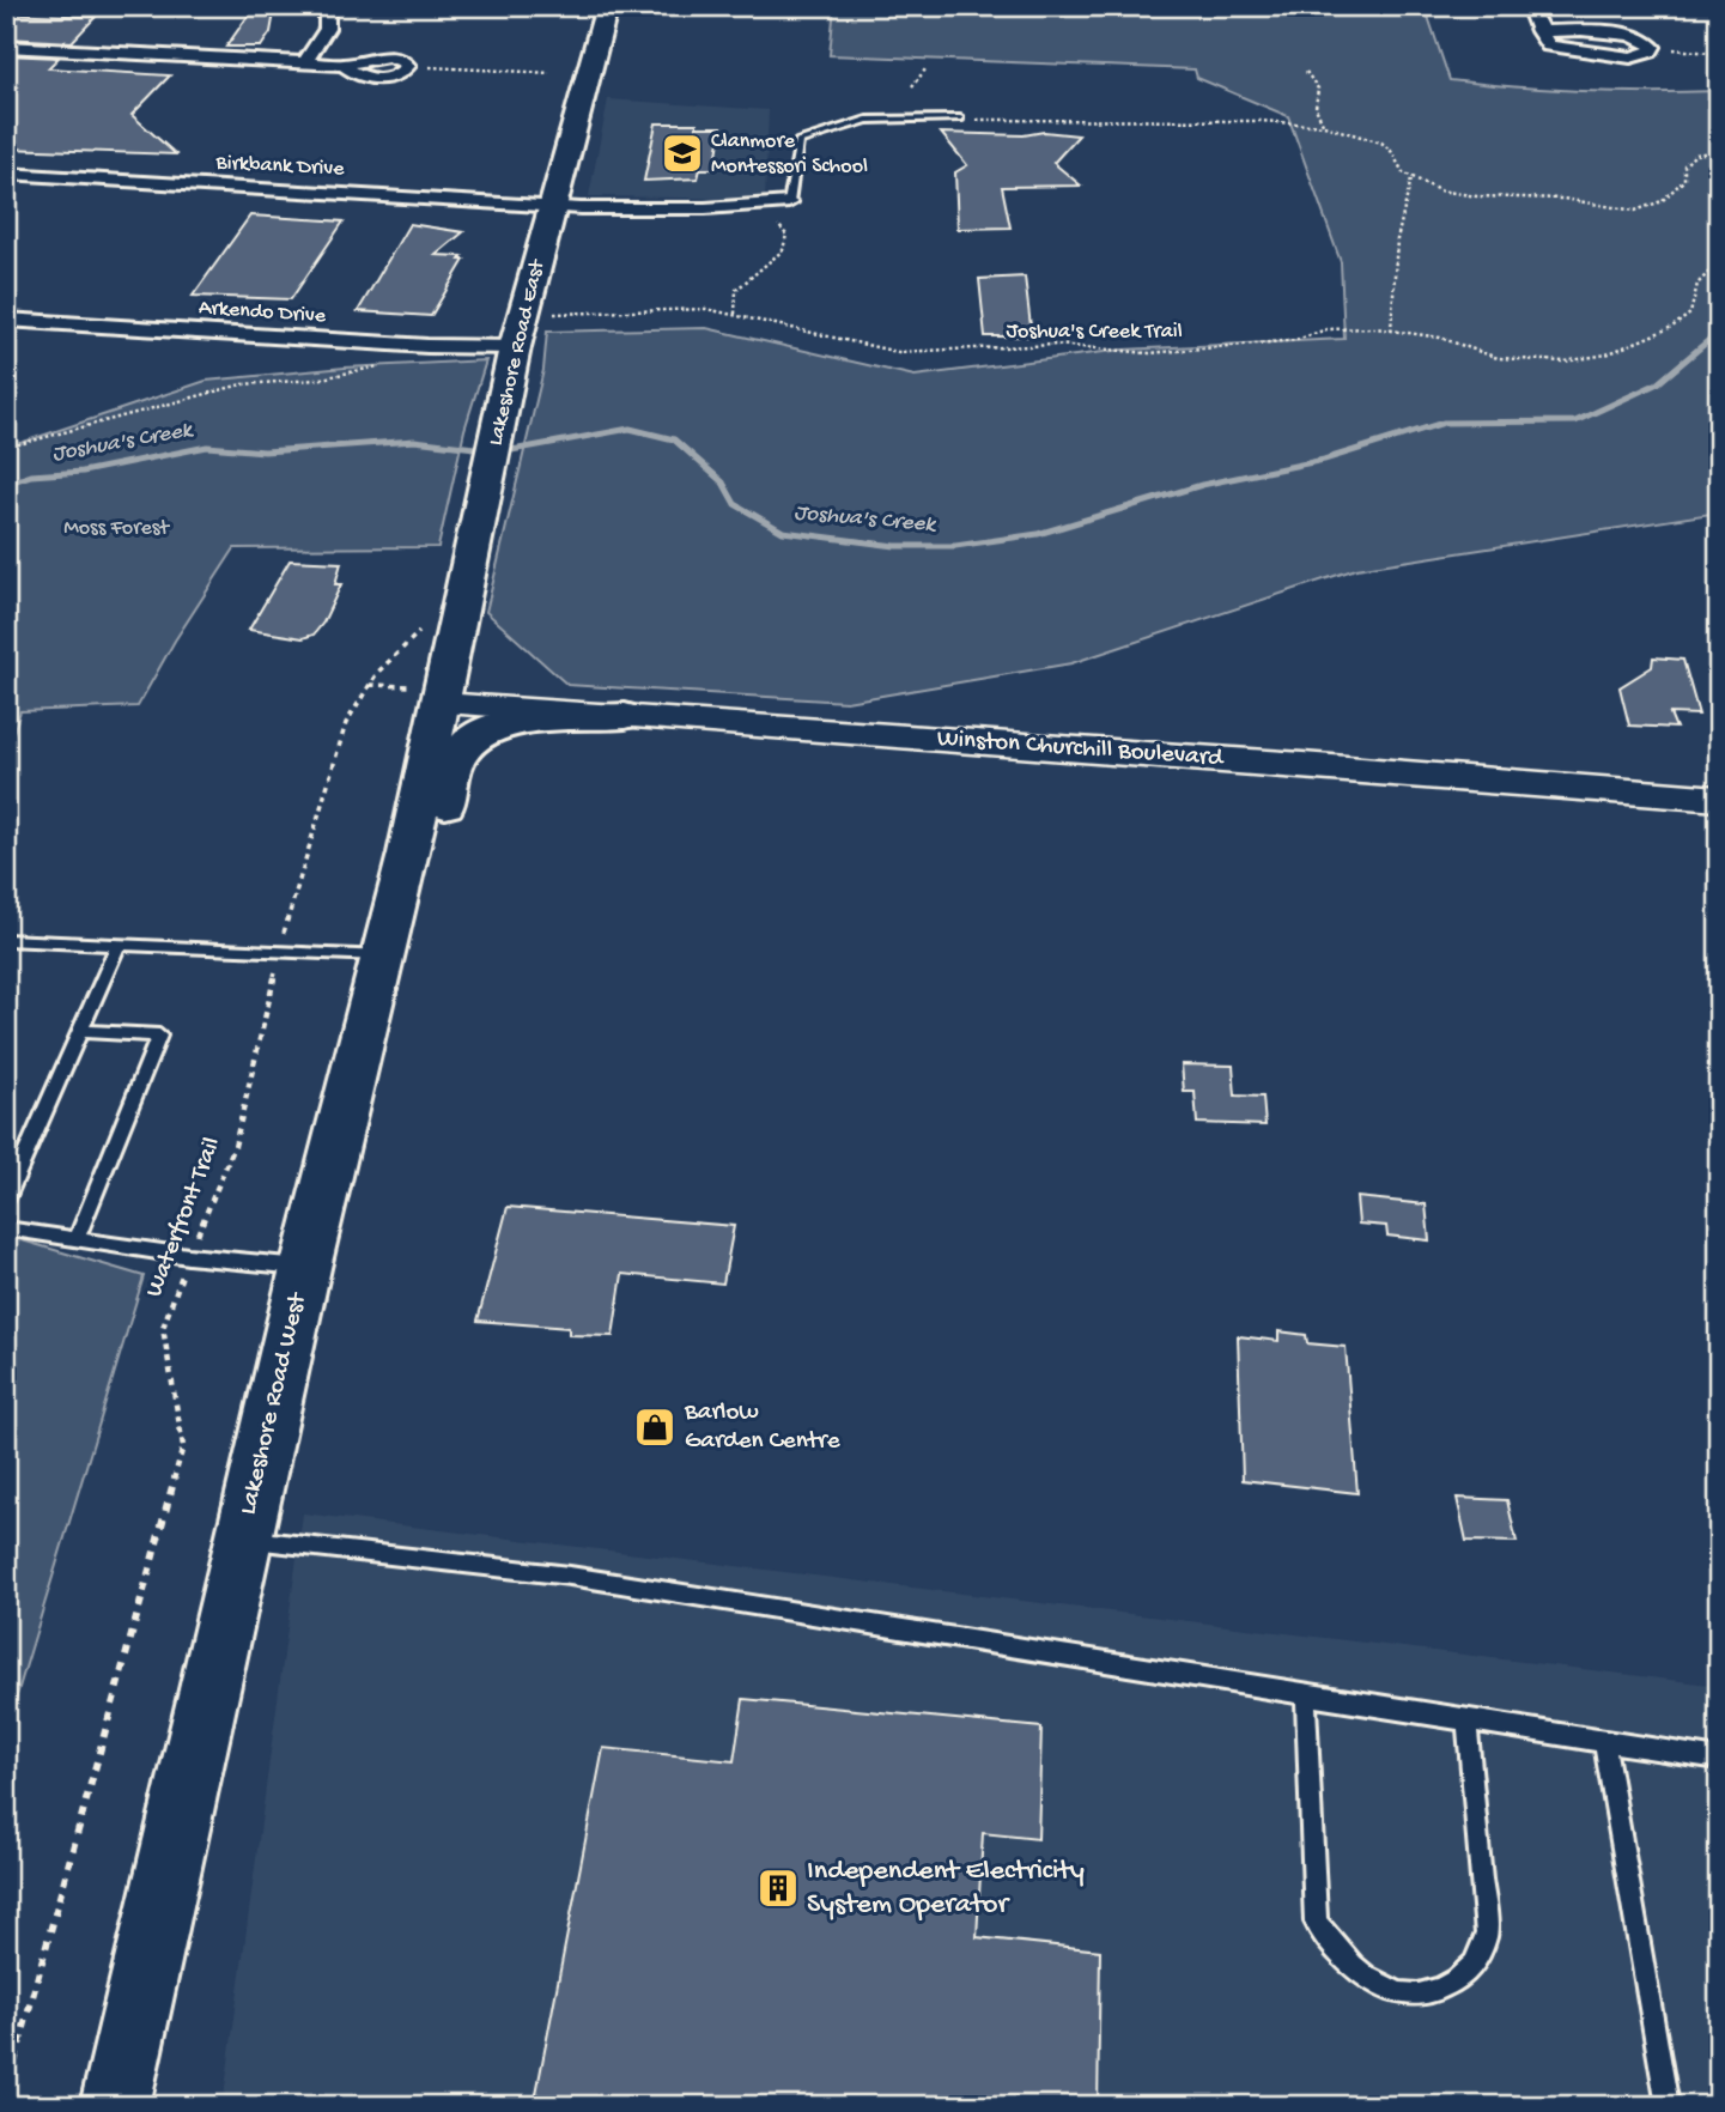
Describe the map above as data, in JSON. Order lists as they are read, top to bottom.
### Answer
{
  "streets": {
    "main road": ["Lakeshore Road East", "Winston Churchill Boulevard", "Lakeshore Road West"],
    "street": ["Birkbank Drive", "Arkendo Drive"],
    "path": ["Joshua's Creek Trail", "Waterfront Trail"]
  },
  "crossings": [
    ["Birkbank Drive", "Lakeshore Road East"],
    ["Arkendo Drive", "Lakeshore Road East"],
    ["Joshua's Creek Trail", "Lakeshore Road East"],
    ["Lakeshore Road East", "Winston Churchill Boulevard"],
    ["Lakeshore Road East", "Lakeshore Road West"],
    ["Winston Churchill Boulevard", "Lakeshore Road West"]
  ],
  "water": ["Joshua's Creek"],
  "parks": ["Moss Forest"],
  "places": {
    "school or university": ["Clanmore Montessori School"],
    "shop": ["Barlow Garden Centre"],
    "building": ["Independent Electricity System Operator"]
  }
}
